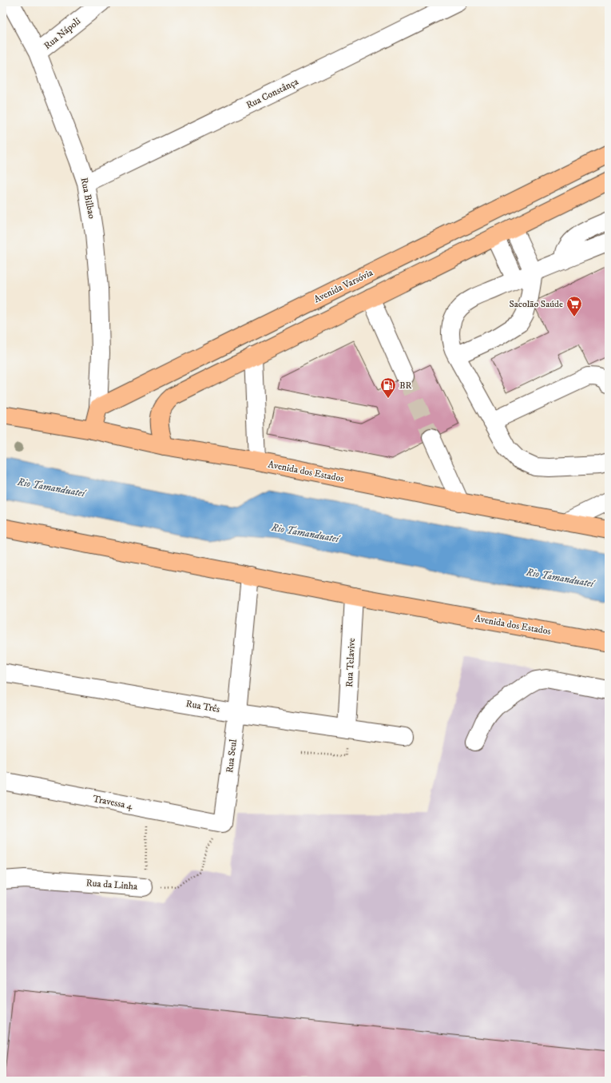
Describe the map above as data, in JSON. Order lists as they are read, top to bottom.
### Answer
{
  "streets": {
    "main road": ["Avenida Varsóvia", "Avenida dos Estados"],
    "street": [
      "Rua Nápoli",
      "Rua Constânça",
      "Rua Bilbao",
      "Rua Telavive",
      "Rua Três",
      "Rua Seul",
      "Travessa 4",
      "Rua da Linha"
    ]
  },
  "crossings": [
    ["Rua Nápoli", "Rua Bilbao"],
    ["Rua Constânça", "Rua Bilbao"],
    ["Rua Bilbao", "Avenida Varsóvia"],
    ["Avenida dos Estados", "Rua Telavive"],
    ["Avenida dos Estados", "Rua Seul"],
    ["Rua Telavive", "Rua Três"],
    ["Rua Três", "Rua Seul"],
    ["Rua Seul", "Travessa 4"],
    ["Travessa 4", "Rua da Linha"]
  ],
  "water": ["Rio Tamanduateí"],
  "places": {
    "supermarket": ["Sacolão Saúde"],
    "fuel station": ["BR"]
  }
}
